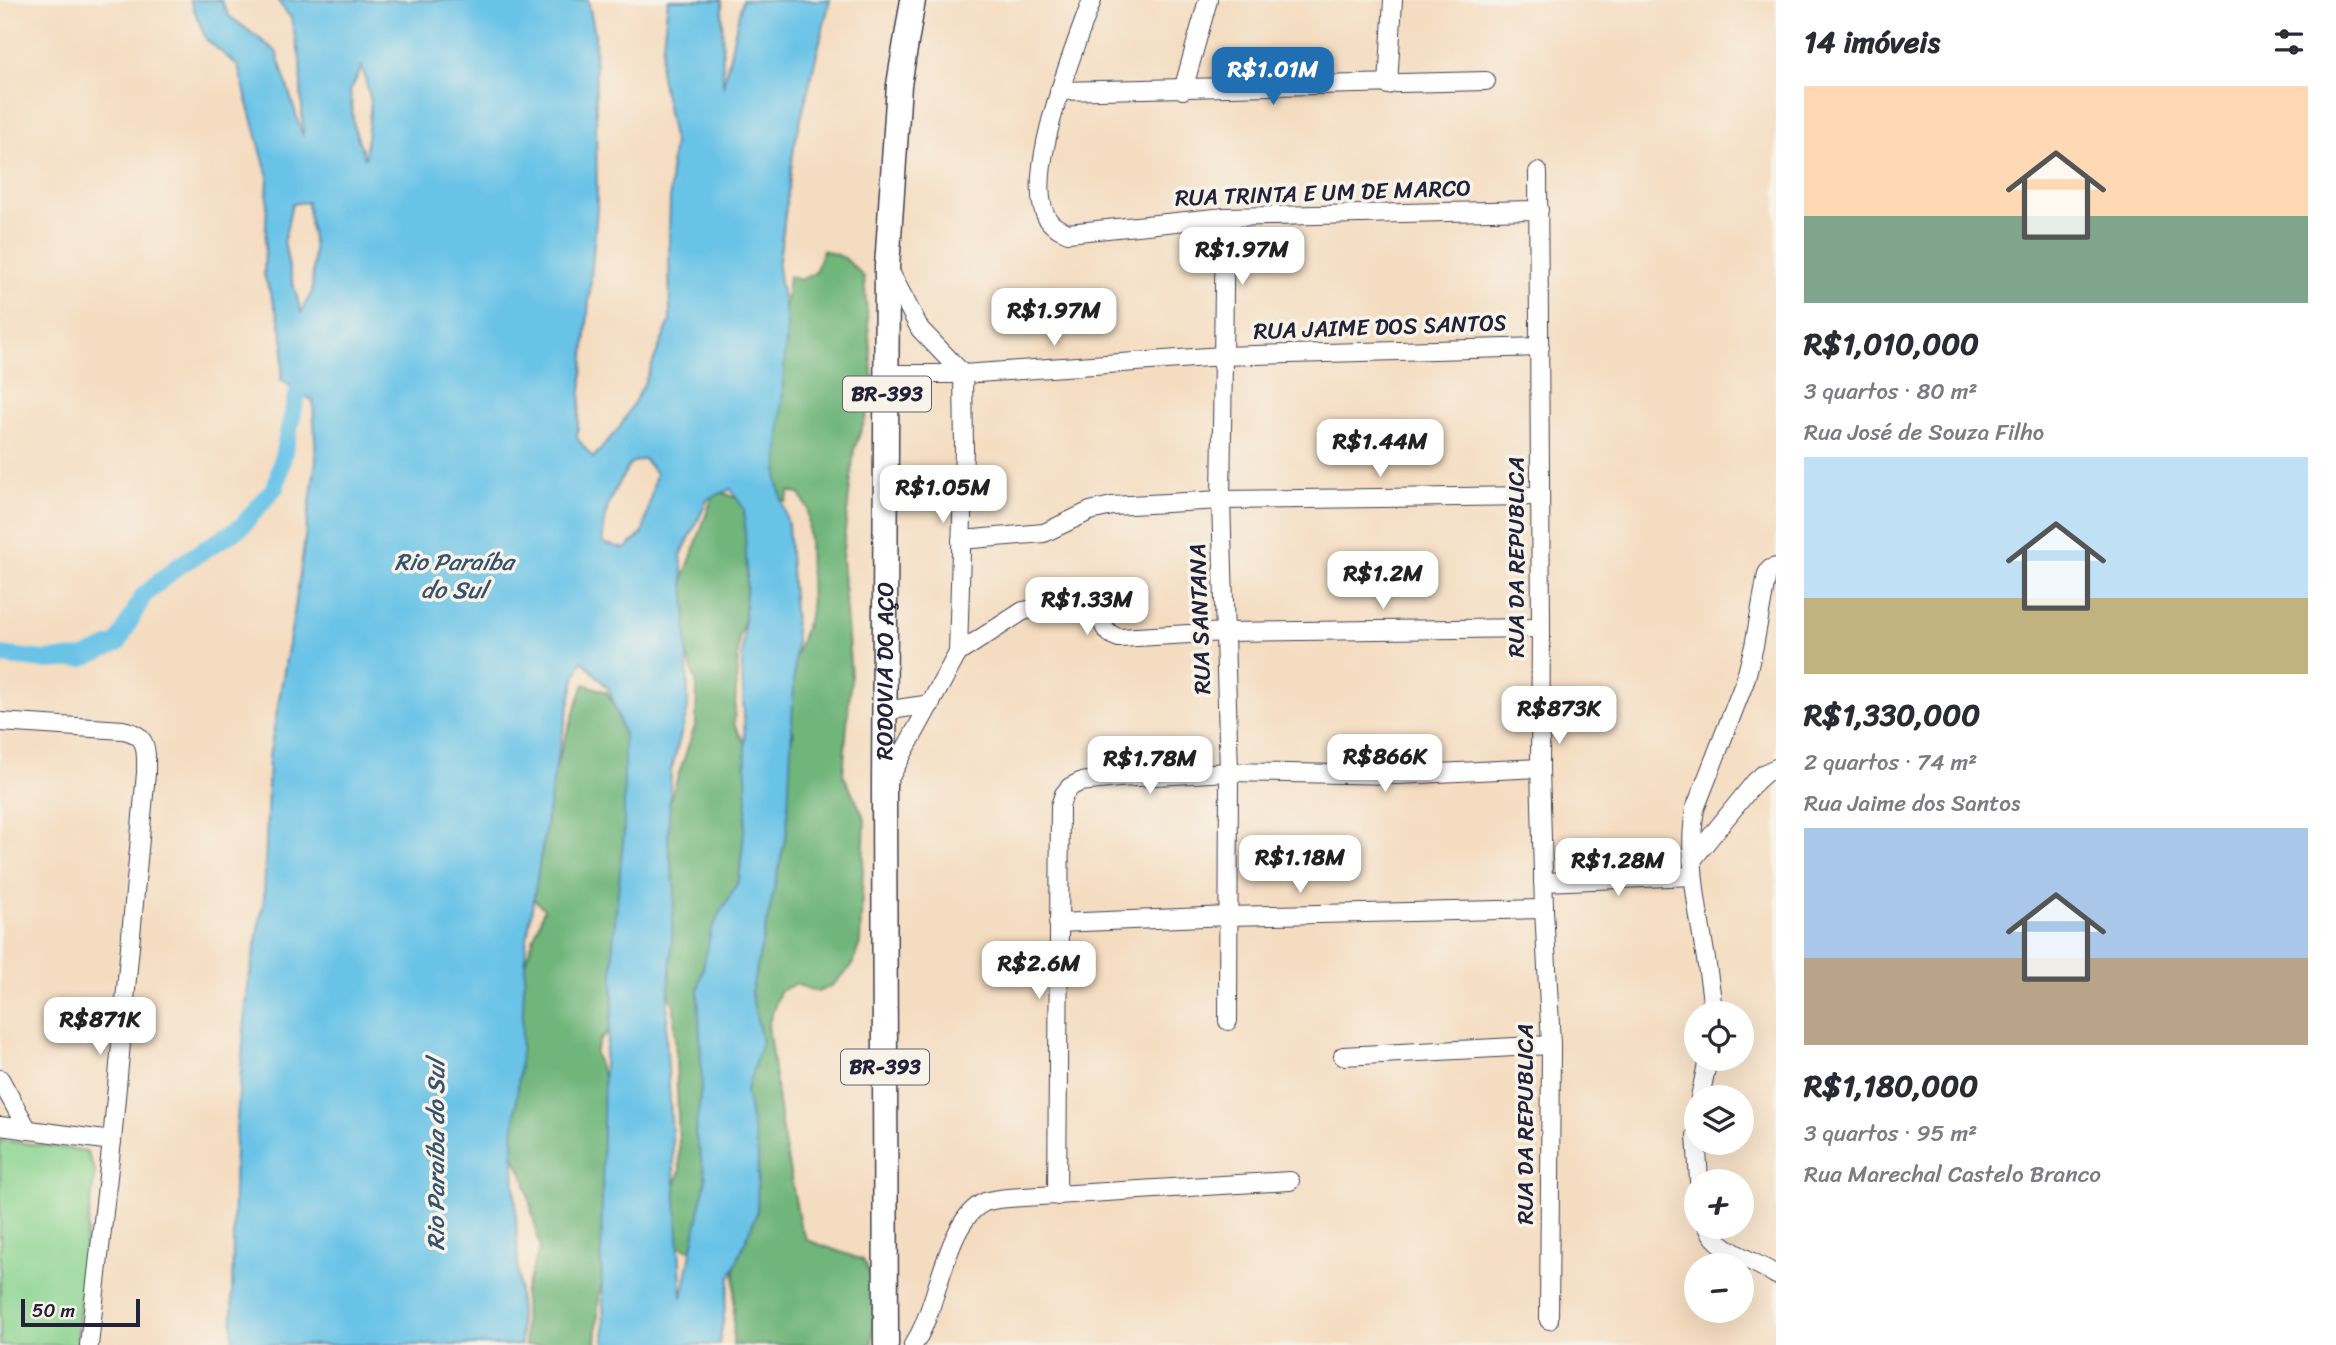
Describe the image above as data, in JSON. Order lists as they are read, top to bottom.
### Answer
{
  "streets": {
    "highway": ["BR-393", "RODOVIA DO AÇO"],
    "street": [
      "RUA TRINTA E UM DE MARCO",
      "RUA JAIME DOS SANTOS",
      "RUA DA REPUBLICA",
      "RUA SANTANA"
    ]
  },
  "crossings": [
    ["RUA TRINTA E UM DE MARCO", "RUA DA REPUBLICA"],
    ["RUA TRINTA E UM DE MARCO", "RUA SANTANA"],
    ["RUA JAIME DOS SANTOS", "RUA DA REPUBLICA"],
    ["RUA JAIME DOS SANTOS", "RUA SANTANA"],
    ["RUA JAIME DOS SANTOS", "RODOVIA DO AÇO"]
  ],
  "water": ["Rio Paraíba do Sul"],
  "scale_bar": "50 m",
  "page": {
    "heading": "14 imóveis",
    "price": [
      "R$1.01M",
      "R$1.97M",
      "R$1.97M",
      "R$1.44M",
      "R$1.05M",
      "R$1.2M",
      "R$1.33M",
      "R$873K",
      "R$866K",
      "R$1.78M",
      "R$1.18M",
      "R$1.28M",
      "R$2.6M",
      "R$871K"
    ],
    "list": [
      {
        "name": "R$1,010,000",
        "note": "3 quartos · 80 m² · Rua José de Souza Filho"
      },
      {
        "name": "R$1,330,000",
        "note": "2 quartos · 74 m² · Rua Jaime dos Santos"
      },
      {
        "name": "R$1,180,000",
        "note": "3 quartos · 95 m² · Rua Marechal Castelo Branco"
      }
    ],
    "map_buttons": ["+", "−"],
    "scale": "50 m"
  }
}
